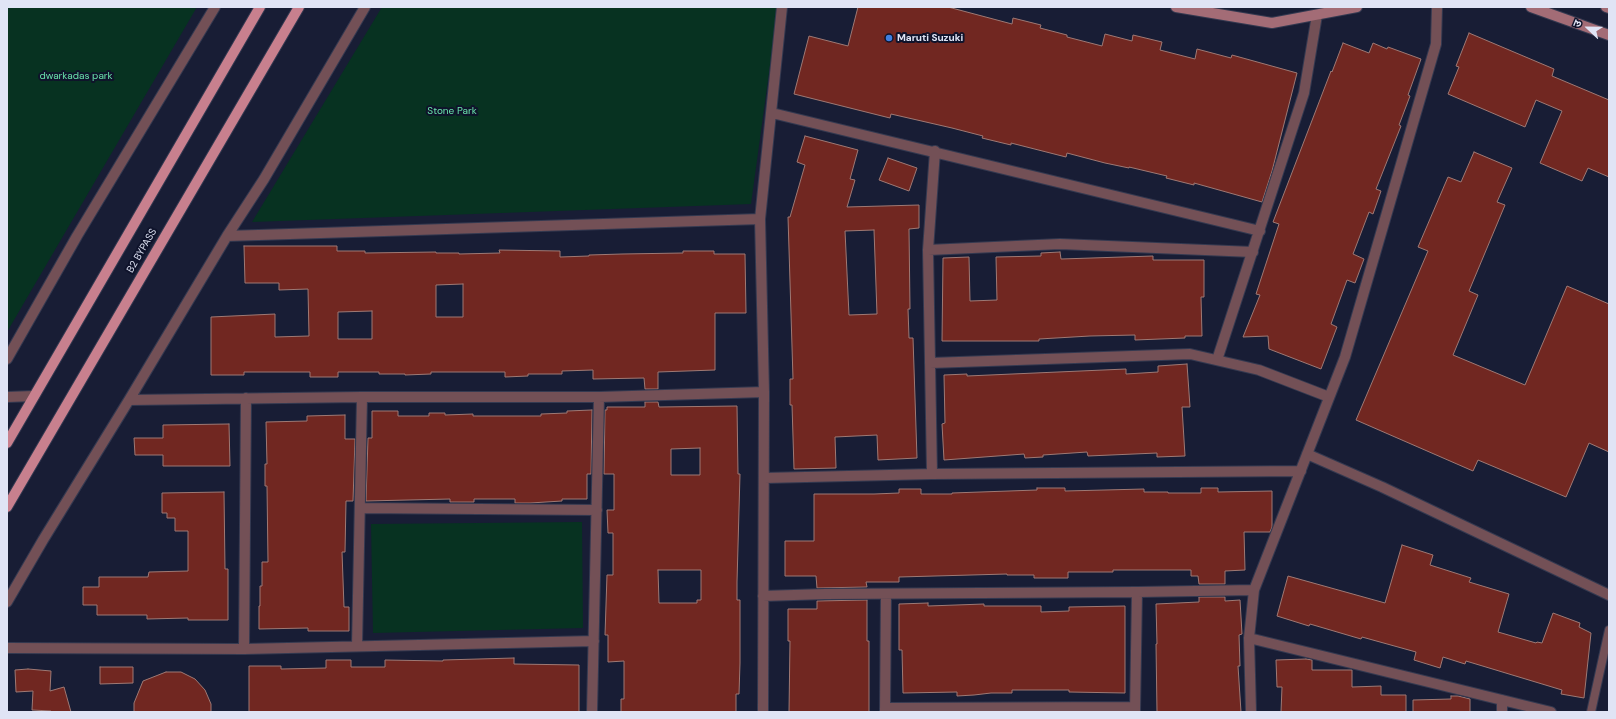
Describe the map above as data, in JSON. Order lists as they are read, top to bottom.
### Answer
{
  "streets": {
    "main road": ["B2 BYPASS"]
  },
  "parks": ["dwarkadas park", "Stone Park"],
  "places": ["Maruti Suzuki"],
  "north": "left"
}
